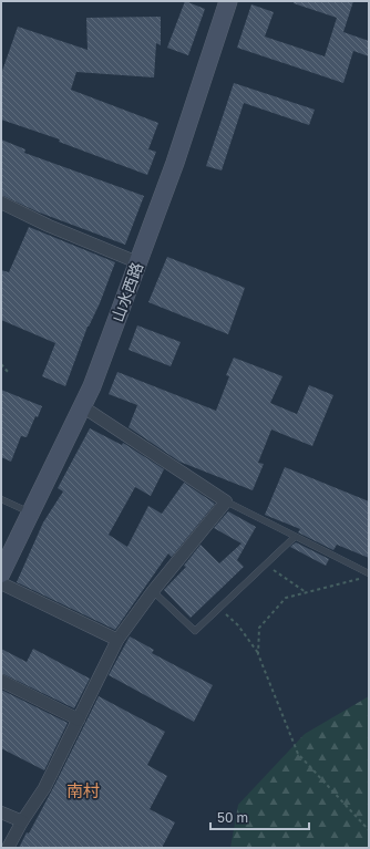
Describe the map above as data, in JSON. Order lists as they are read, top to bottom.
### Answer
{
  "streets": {
    "street": ["山水西路"]
  },
  "districts": ["南村"],
  "scale_bar": "50 m"
}
